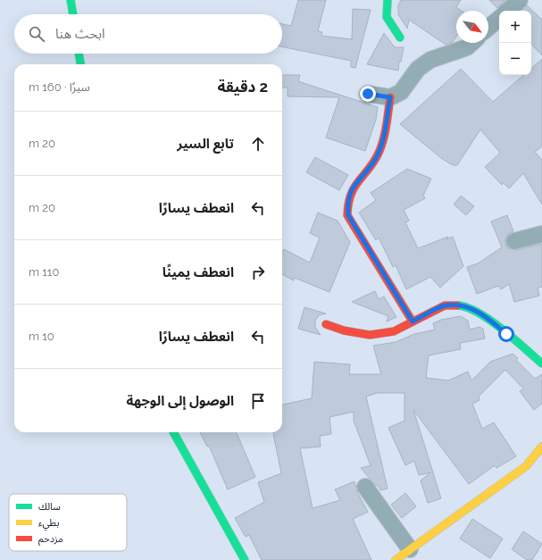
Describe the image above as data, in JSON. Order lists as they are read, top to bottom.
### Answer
{
  "legend": ["سالك", "بطيء", "مزدحم"],
  "north": "bottom right",
  "page": {
    "map_buttons": ["+", "−"],
    "search": "ابحث هنا",
    "heading": ["2 دقيقة", "سيرًا · 160 m"],
    "list": [
      ["تابع السير", "20 m"],
      ["انعطف يسارًا", "20 m"],
      ["انعطف يمينًا", "110 m"],
      ["انعطف يسارًا", "10 m"],
      "الوصول إلى الوجهة"
    ]
  }
}
